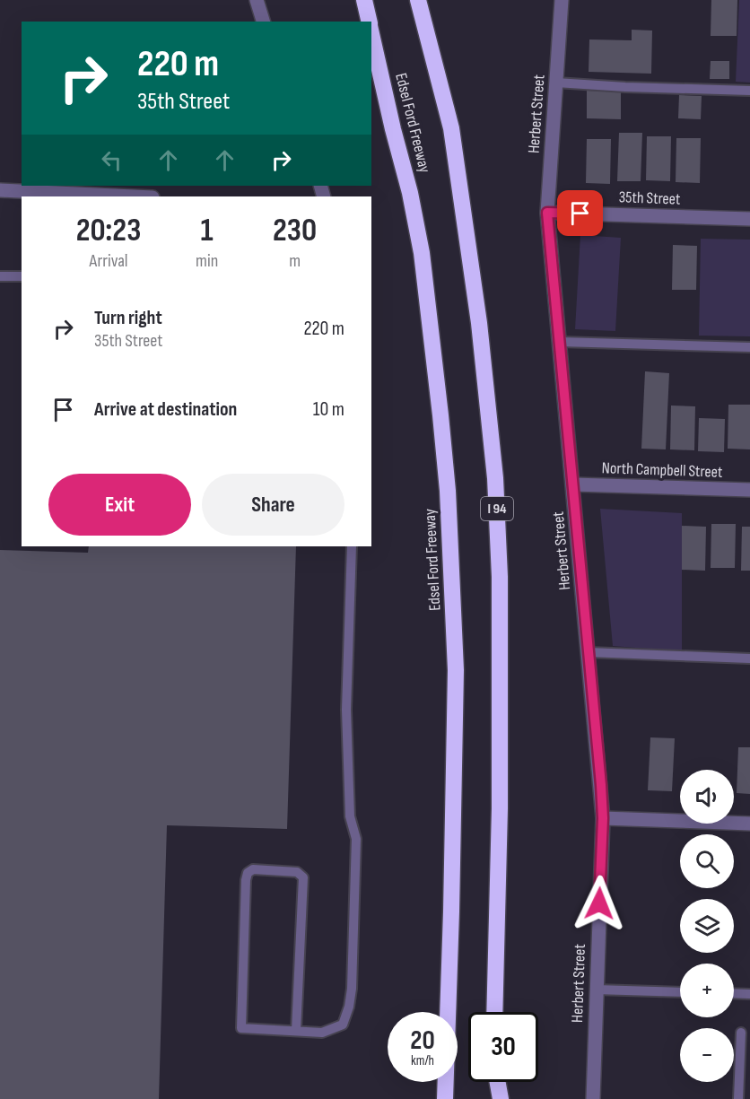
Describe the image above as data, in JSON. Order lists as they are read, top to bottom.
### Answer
{
  "streets": {
    "highway": ["Edsel Ford Freeway", "I 94"],
    "street": ["Herbert Street", "35th Street", "North Campbell Street"]
  },
  "crossings": [
    ["Herbert Street", "35th Street"],
    ["Herbert Street", "North Campbell Street"]
  ],
  "page": {
    "turn": ["220 m", "35th Street"],
    "eta": [
      "20:23",
      "Arrival",
      "1",
      "min",
      "230",
      "m"
    ],
    "list": [
      {
        "name": "Turn right",
        "note": "35th Street",
        "value": "220 m"
      },
      {
        "name": "Arrive at destination",
        "value": "10 m"
      }
    ],
    "buttons": ["Exit", "Share"],
    "map_buttons": ["+", "−"],
    "speed": "20 km/h",
    "limit": "30"
  }
}
